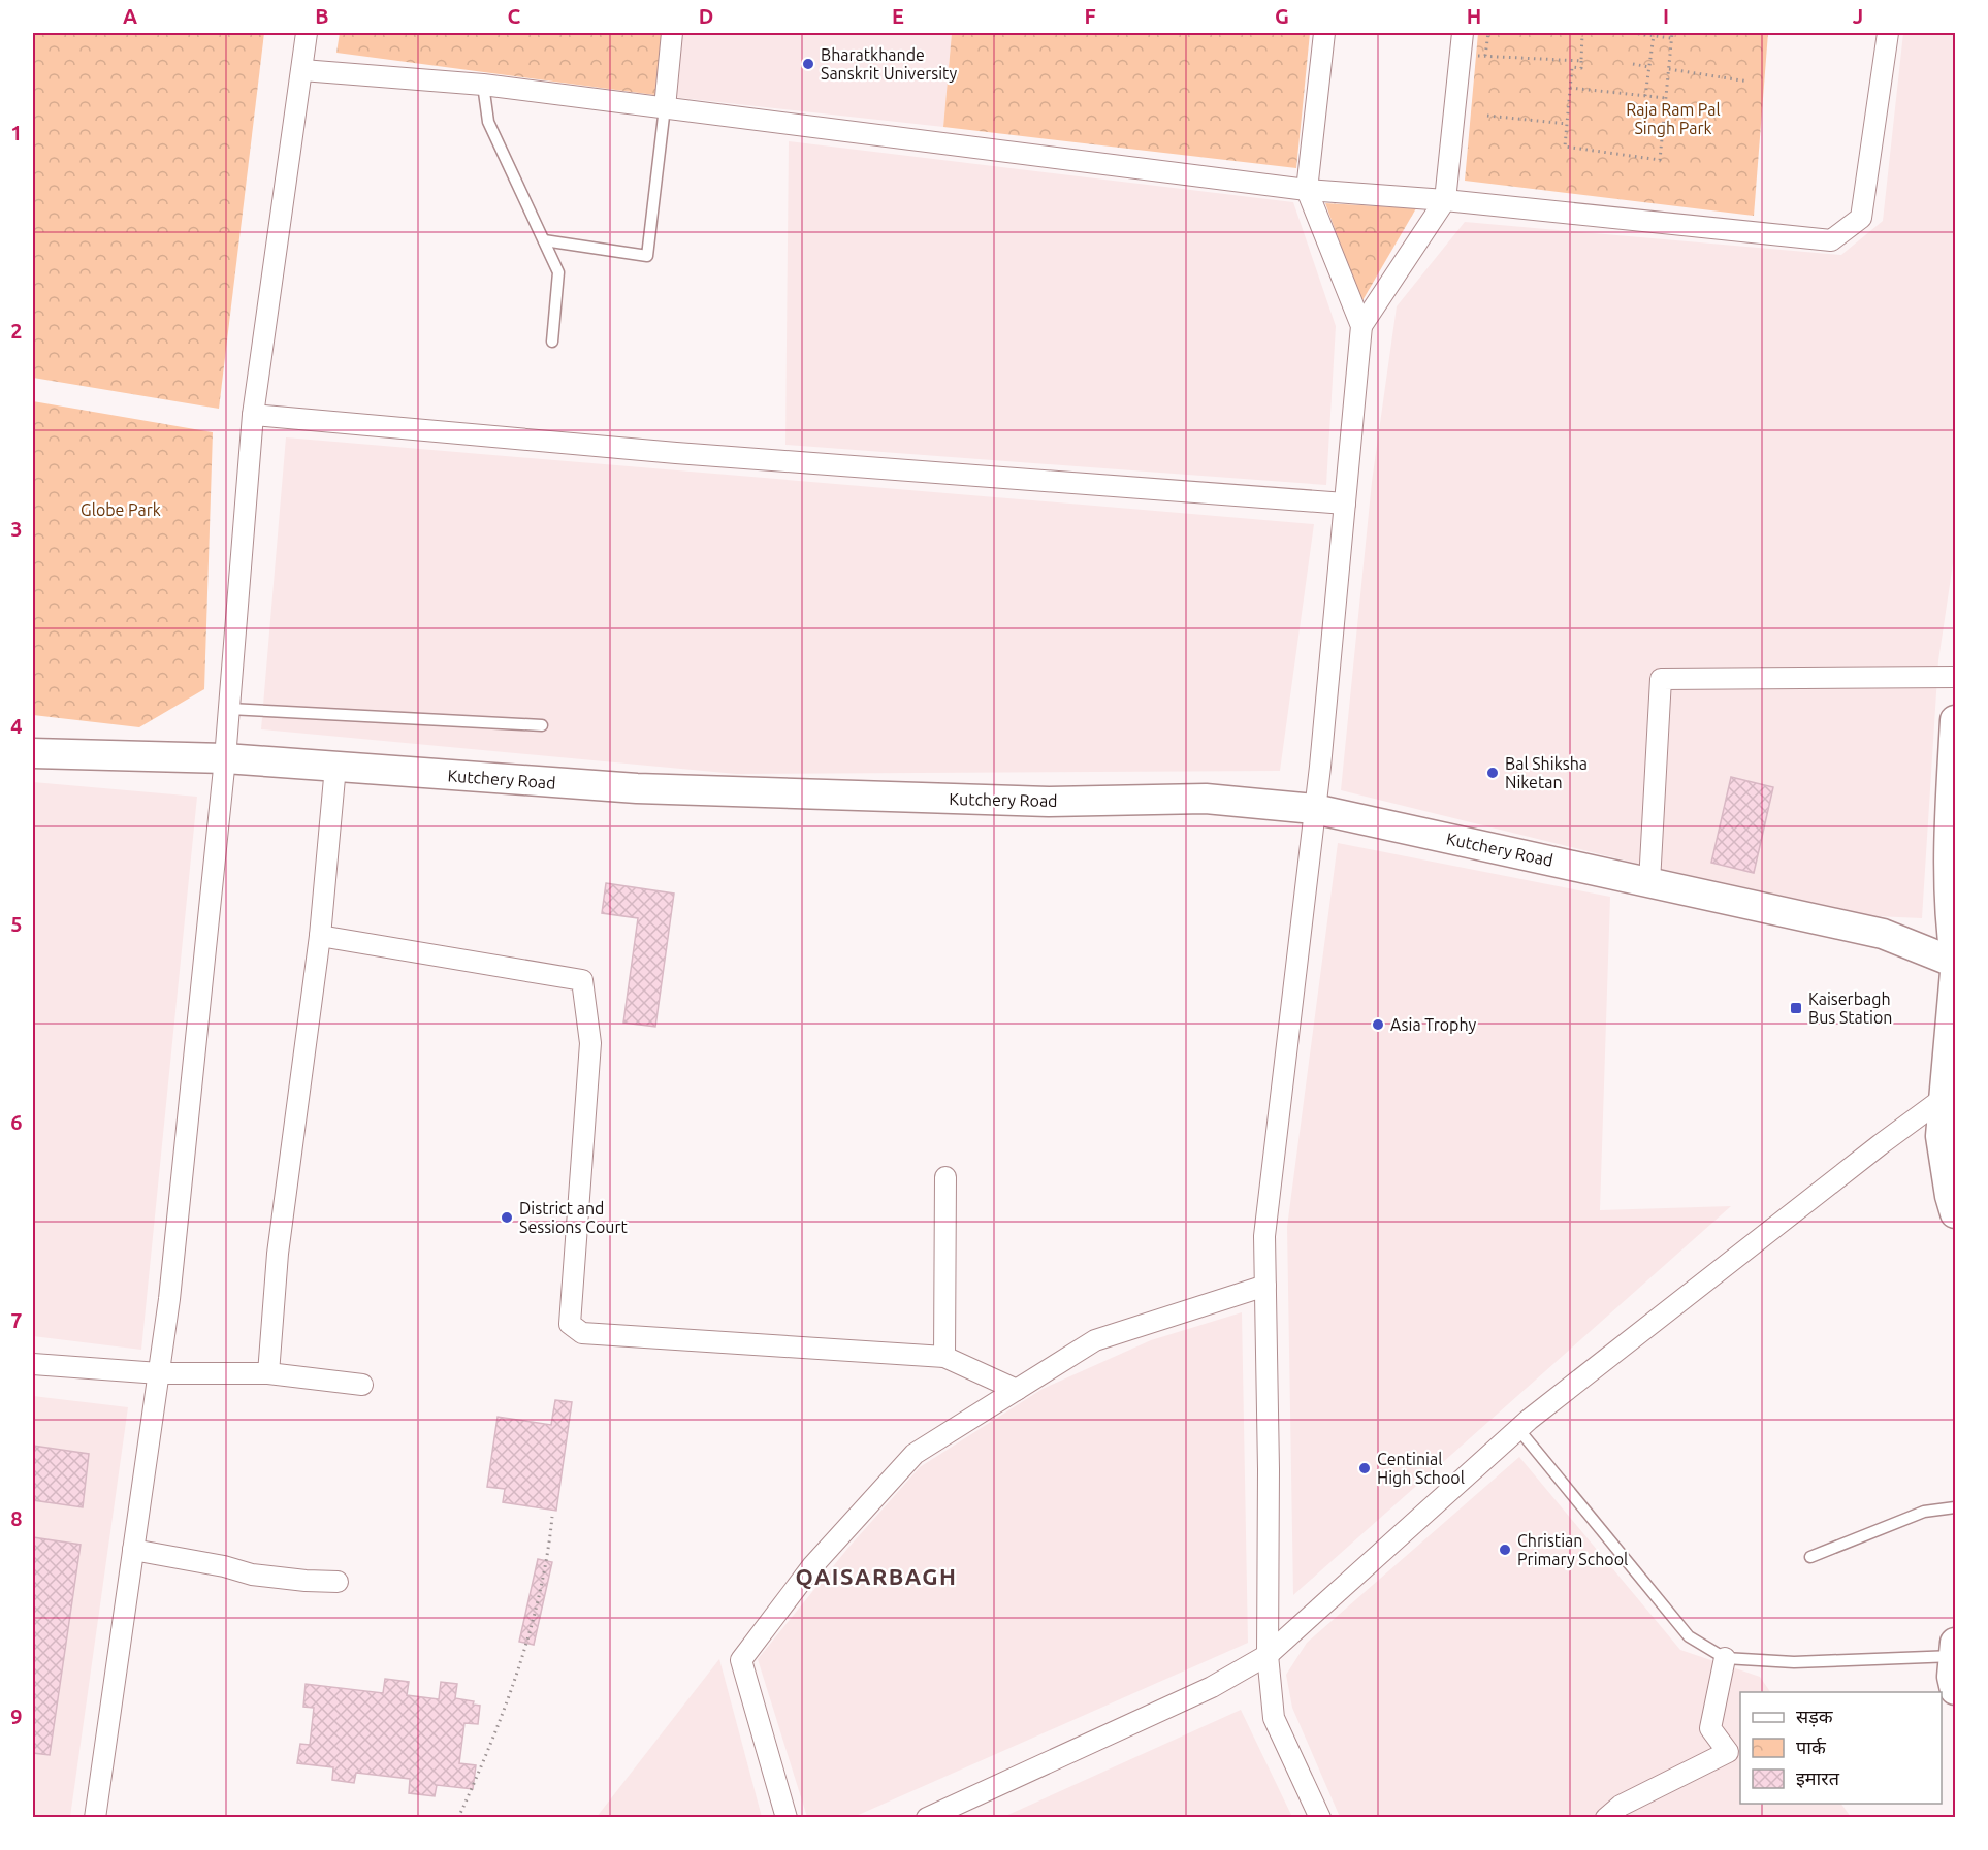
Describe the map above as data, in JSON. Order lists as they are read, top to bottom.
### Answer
{
  "streets": {
    "street": ["Kutchery Road"]
  },
  "districts": ["QAISARBAGH"],
  "parks": ["Raja Ram Pal Singh Park", "Globe Park"],
  "places": {
    "other": [
      "Bharatkhande Sanskrit University",
      "Bal Shiksha Niketan",
      "Asia Trophy",
      "District and Sessions Court",
      "Centinial High School",
      "Christian Primary School"
    ],
    "transit": ["Kaiserbagh Bus Station"]
  },
  "legend": ["सड़क", "पार्क", "इमारत"],
  "grid": {
    "columns": [
      "A",
      "B",
      "C",
      "D",
      "E",
      "F",
      "G",
      "H",
      "I",
      "J"
    ],
    "rows": [
      "1",
      "2",
      "3",
      "4",
      "5",
      "6",
      "7",
      "8",
      "9"
    ]
  }
}
